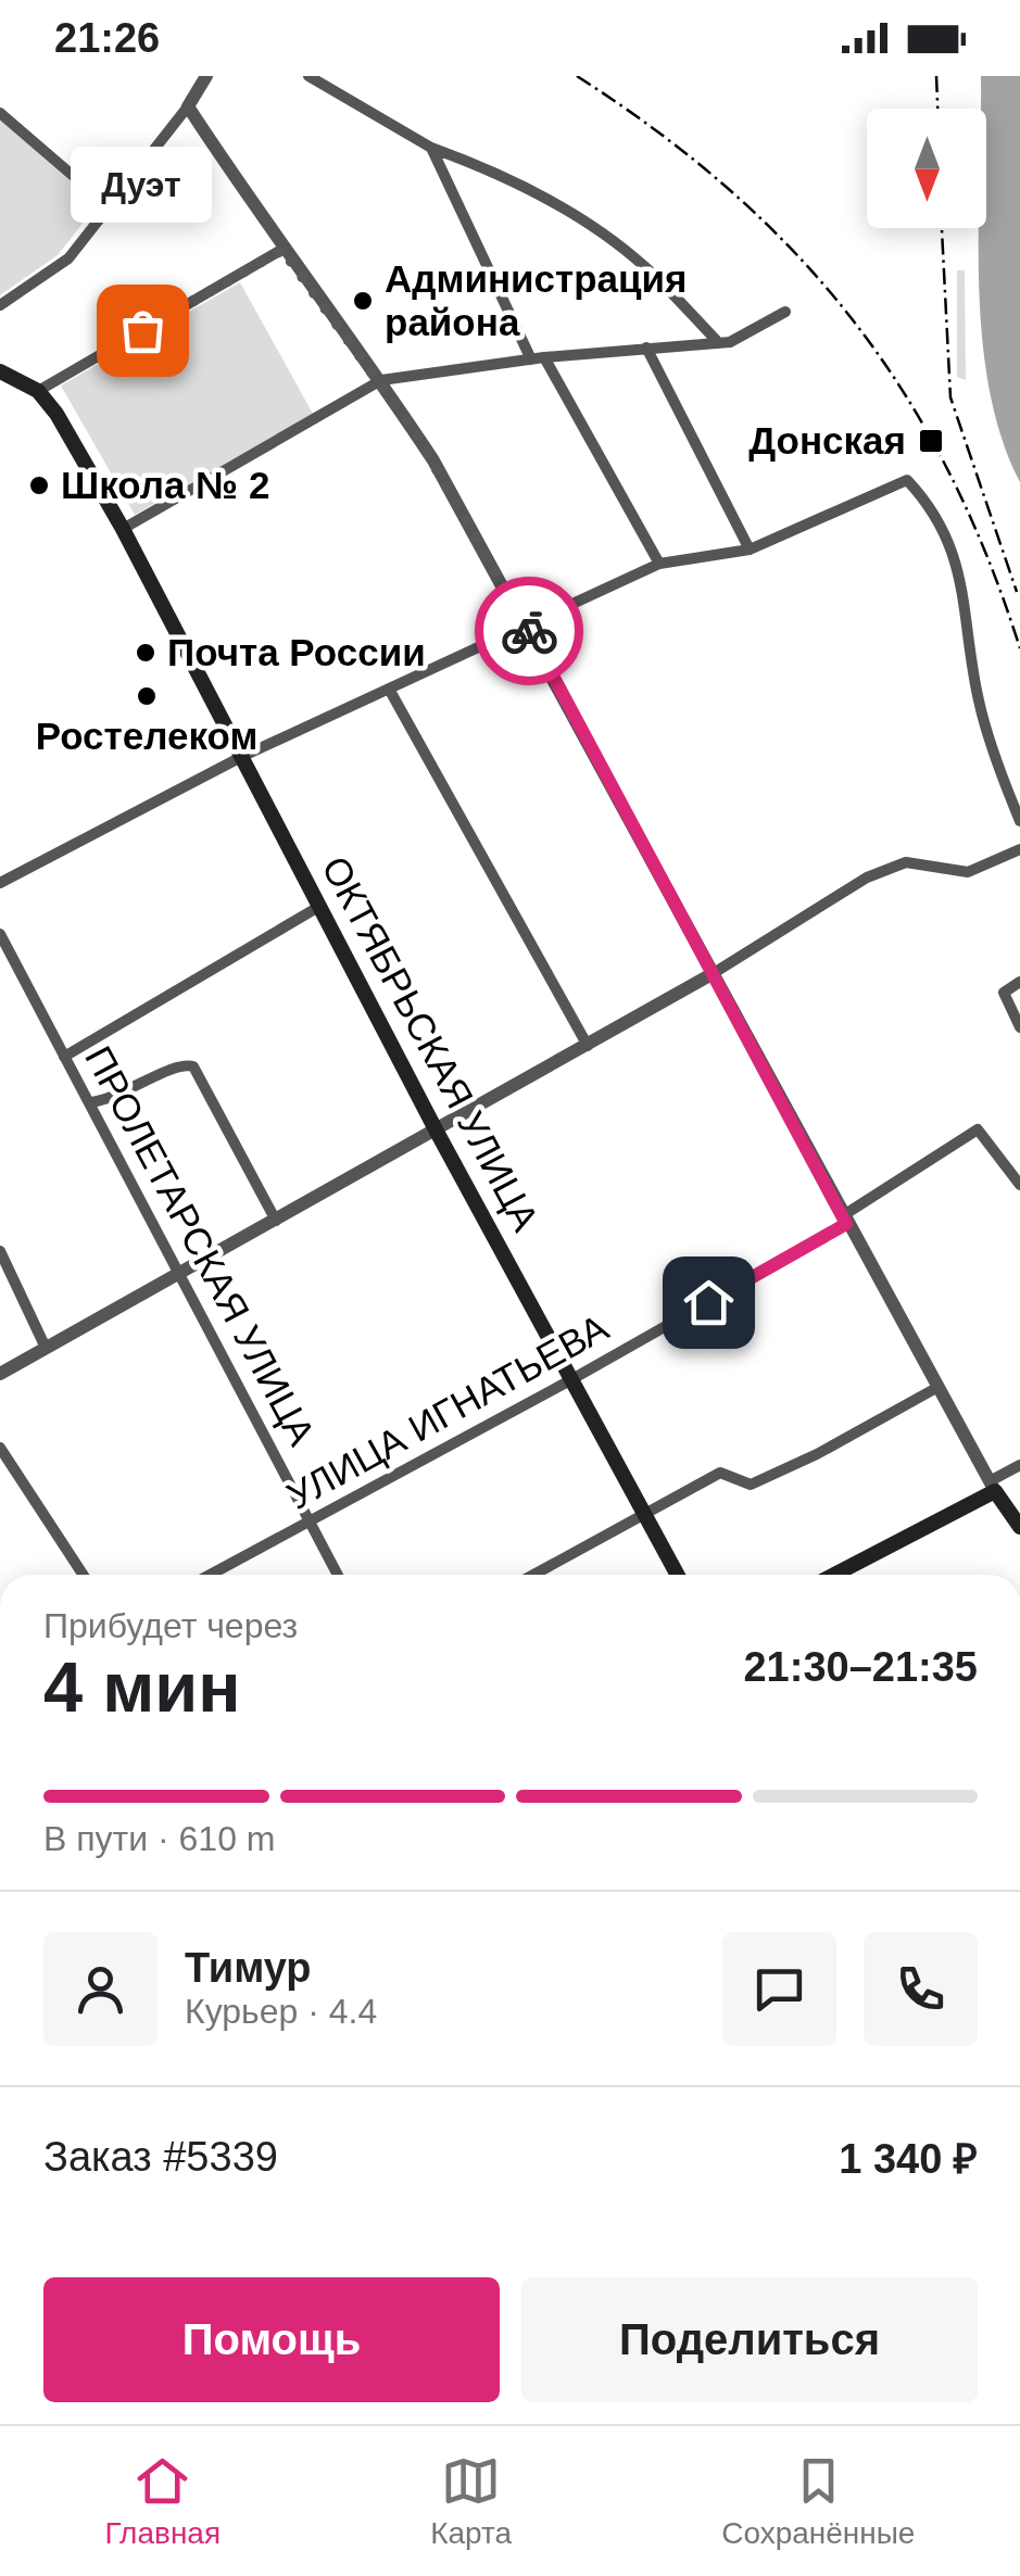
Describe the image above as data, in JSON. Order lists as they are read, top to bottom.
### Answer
{
  "streets": {
    "main road": ["ОКТЯБРЬСКАЯ УЛИЦА"],
    "street": ["ПРОЛЕТАРСКАЯ УЛИЦА", "УЛИЦА ИГНАТЬЕВА"]
  },
  "crossings": [
    ["ОКТЯБРЬСКАЯ УЛИЦА", "УЛИЦА ИГНАТЬЕВА"],
    ["ПРОЛЕТАРСКАЯ УЛИЦА", "УЛИЦА ИГНАТЬЕВА"]
  ],
  "places": {
    "other": [
      "Администрация района",
      "Дуэт",
      "Школа № 2",
      "Почта России",
      "Ростелеком"
    ],
    "transit": ["Донская"]
  },
  "north": "bottom",
  "page": {
    "status": "21:26",
    "bubble": "Дуэт",
    "heading": ["4 мин", "Прибудет через", "21:30–21:35"],
    "panel": [
      "Тимур",
      "Курьер · 4.4",
      "Заказ #5339",
      "1 340 ₽"
    ],
    "bar": "В пути · 610 m",
    "buttons": ["Помощь", "Поделиться"],
    "tabs": ["Главная", "Карта", "Сохранённые"]
  }
}
